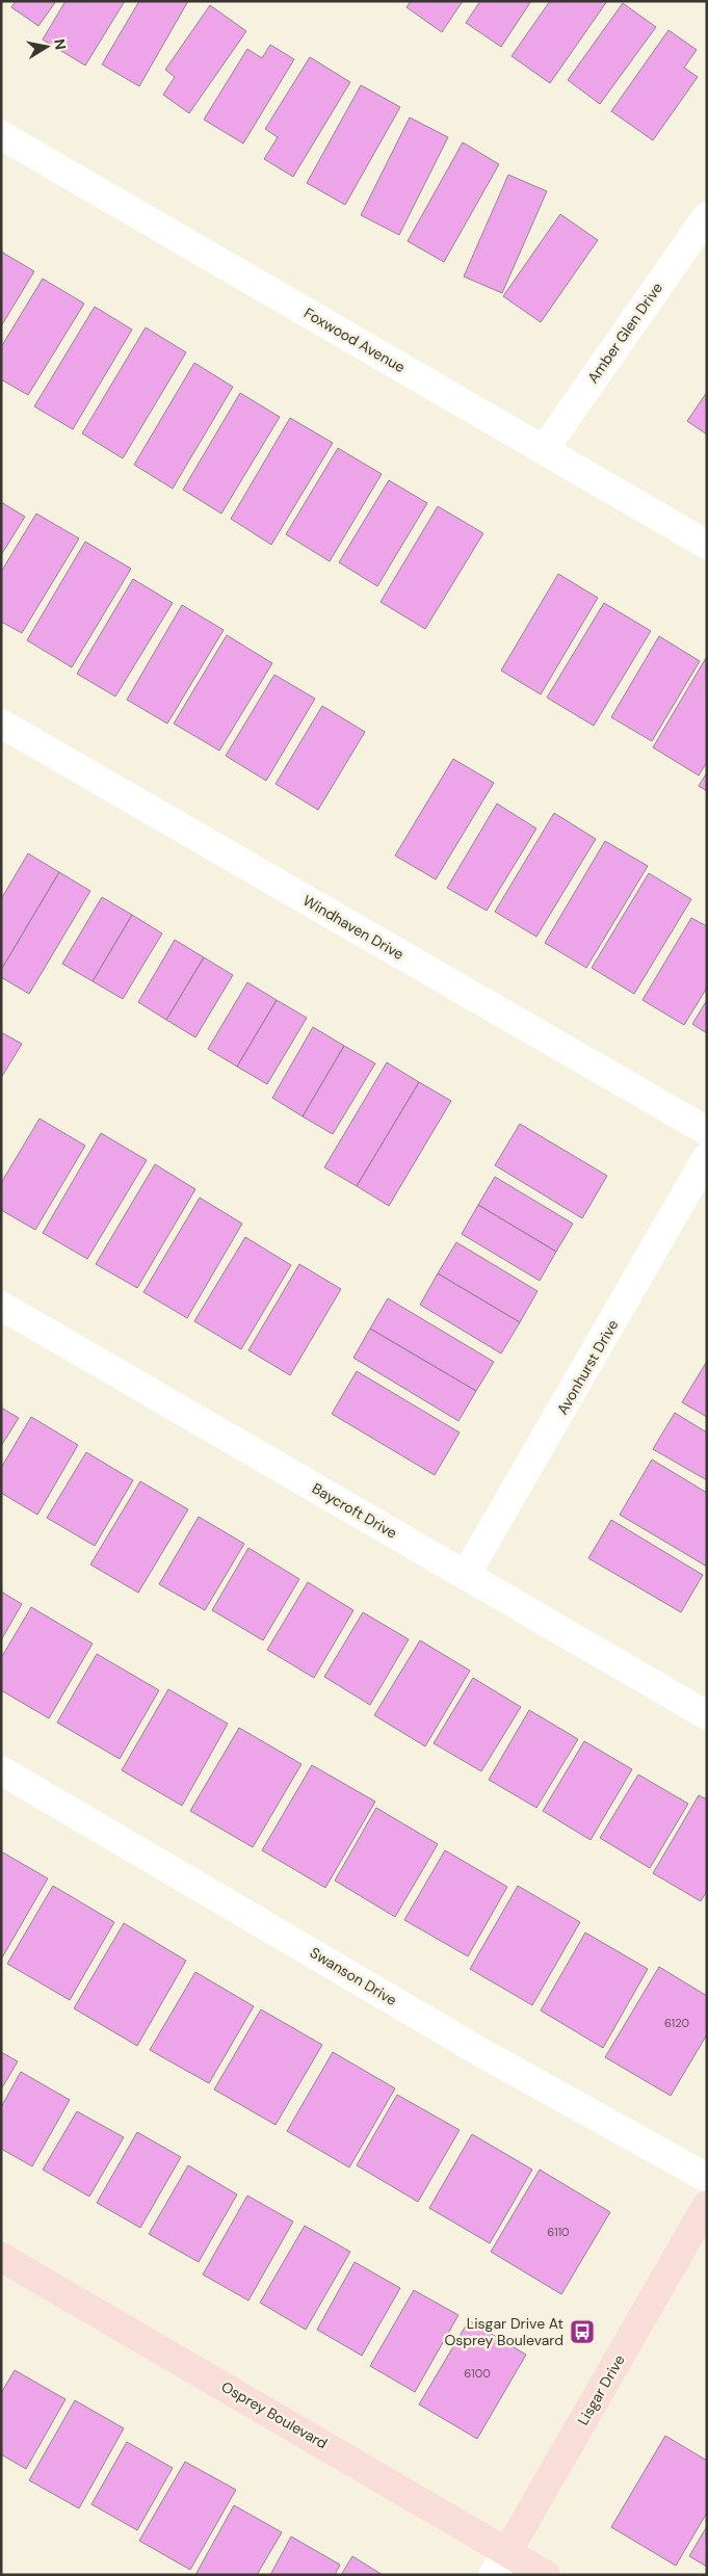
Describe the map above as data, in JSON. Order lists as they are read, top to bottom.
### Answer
{
  "streets": {
    "street": [
      "Amber Glen Drive",
      "Foxwood Avenue",
      "Windhaven Drive",
      "Avonhurst Drive",
      "Baycroft Drive",
      "Swanson Drive",
      "Lisgar Drive",
      "Osprey Boulevard"
    ]
  },
  "crossings": [
    ["Amber Glen Drive", "Foxwood Avenue"],
    ["Avonhurst Drive", "Baycroft Drive"],
    ["Lisgar Drive", "Osprey Boulevard"]
  ],
  "places": {
    "bus stop": ["Lisgar Drive At Osprey Boulevard"]
  },
  "house_numbers": ["6120", "6110", "6100"],
  "north": "right"
}
